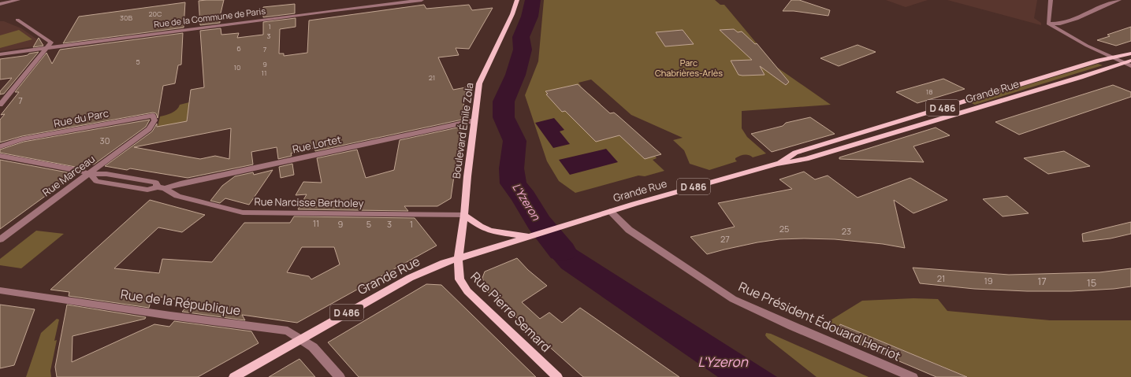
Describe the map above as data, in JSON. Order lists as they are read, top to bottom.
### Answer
{
  "streets": {
    "main road": [
      "Grande Rue",
      "D 486",
      "Boulevard Émile Zola",
      "Rue Pierre Semard"
    ],
    "street": [
      "Rue de la Commune de Paris",
      "Rue du Parc",
      "Rue Lortet",
      "Rue Marceau",
      "Rue Narcisse Bertholey",
      "Rue de la République",
      "Rue Président Édouard Herriot"
    ]
  },
  "crossings": [
    ["Grande Rue", "D 486"],
    ["Grande Rue", "Boulevard Émile Zola"],
    ["Grande Rue", "Rue de la République"],
    ["Grande Rue", "Rue Pierre Semard"],
    ["Grande Rue", "Rue Président Édouard Herriot"],
    ["Rue du Parc", "Rue Marceau"],
    ["Boulevard Émile Zola", "Rue Lortet"],
    ["Boulevard Émile Zola", "Rue Narcisse Bertholey"],
    ["Boulevard Émile Zola", "Rue Pierre Semard"],
    ["Rue Lortet", "Rue Narcisse Bertholey"]
  ],
  "water": ["L'Yzeron"],
  "parks": ["Parc Chabrières-Arlès"],
  "house_numbers": [
    "20C",
    "30B",
    "1",
    "3",
    "6",
    "7",
    "5",
    "9",
    "10",
    "11",
    "21",
    "18",
    "7",
    "30",
    "11",
    "9",
    "5",
    "3",
    "1",
    "25",
    "23",
    "27",
    "21",
    "19",
    "17",
    "15"
  ]
}
